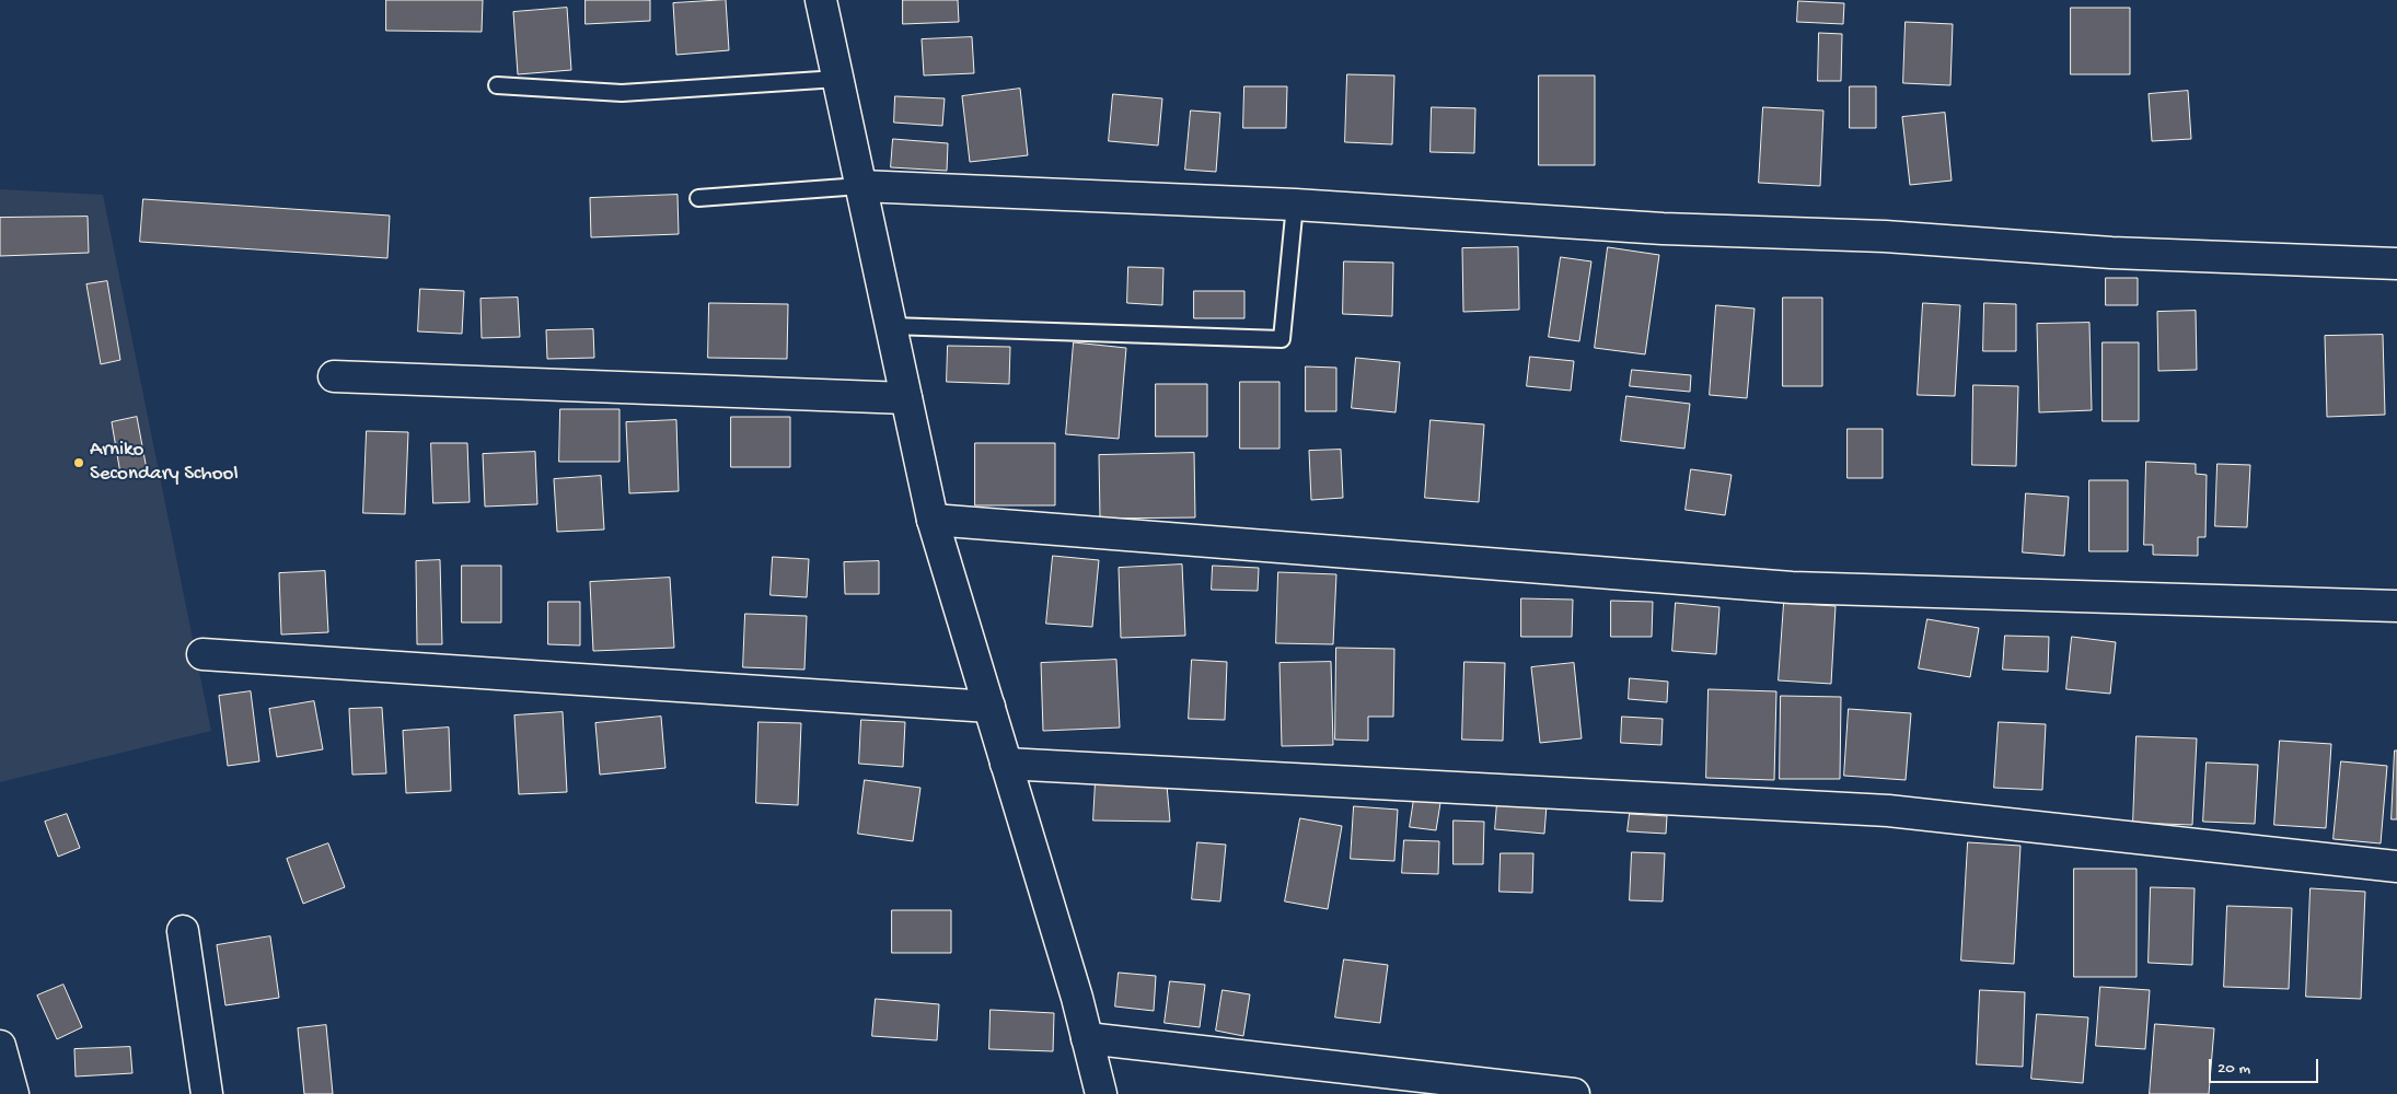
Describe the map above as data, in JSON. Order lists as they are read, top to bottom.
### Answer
{
  "places": ["Arniko Secondary School"],
  "scale_bar": "20 m"
}
